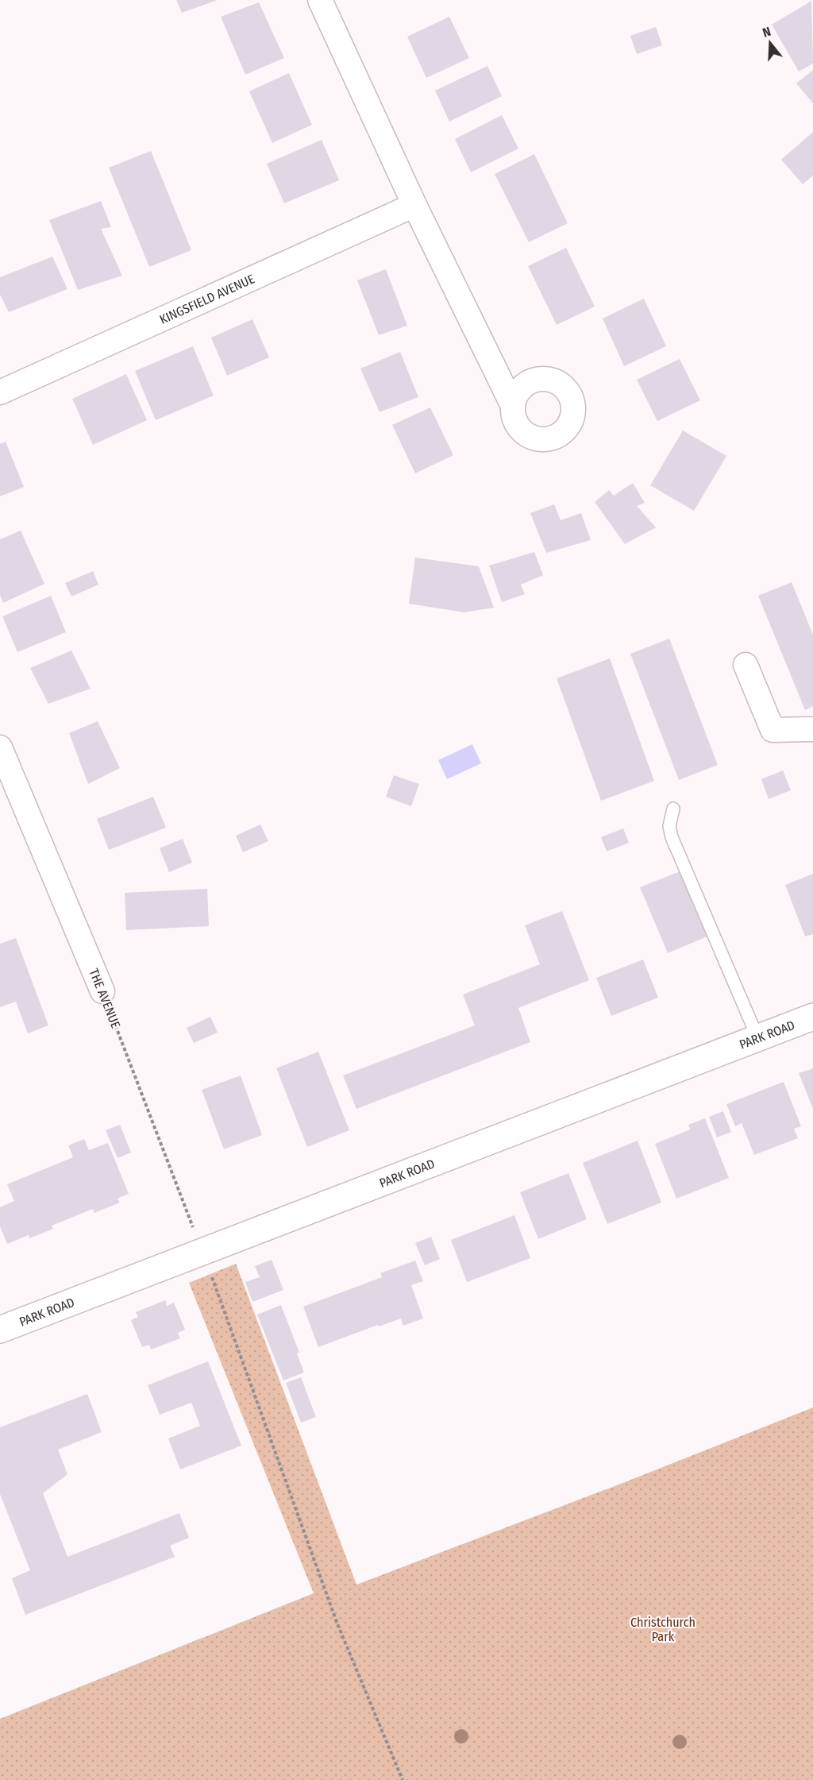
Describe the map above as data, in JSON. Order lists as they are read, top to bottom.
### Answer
{
  "streets": {
    "street": ["KINGSFIELD AVENUE", "THE AVENUE", "PARK ROAD"]
  },
  "crossings": [
    ["THE AVENUE", "PARK ROAD"]
  ],
  "parks": ["Christchurch Park"],
  "north": "top"
}
